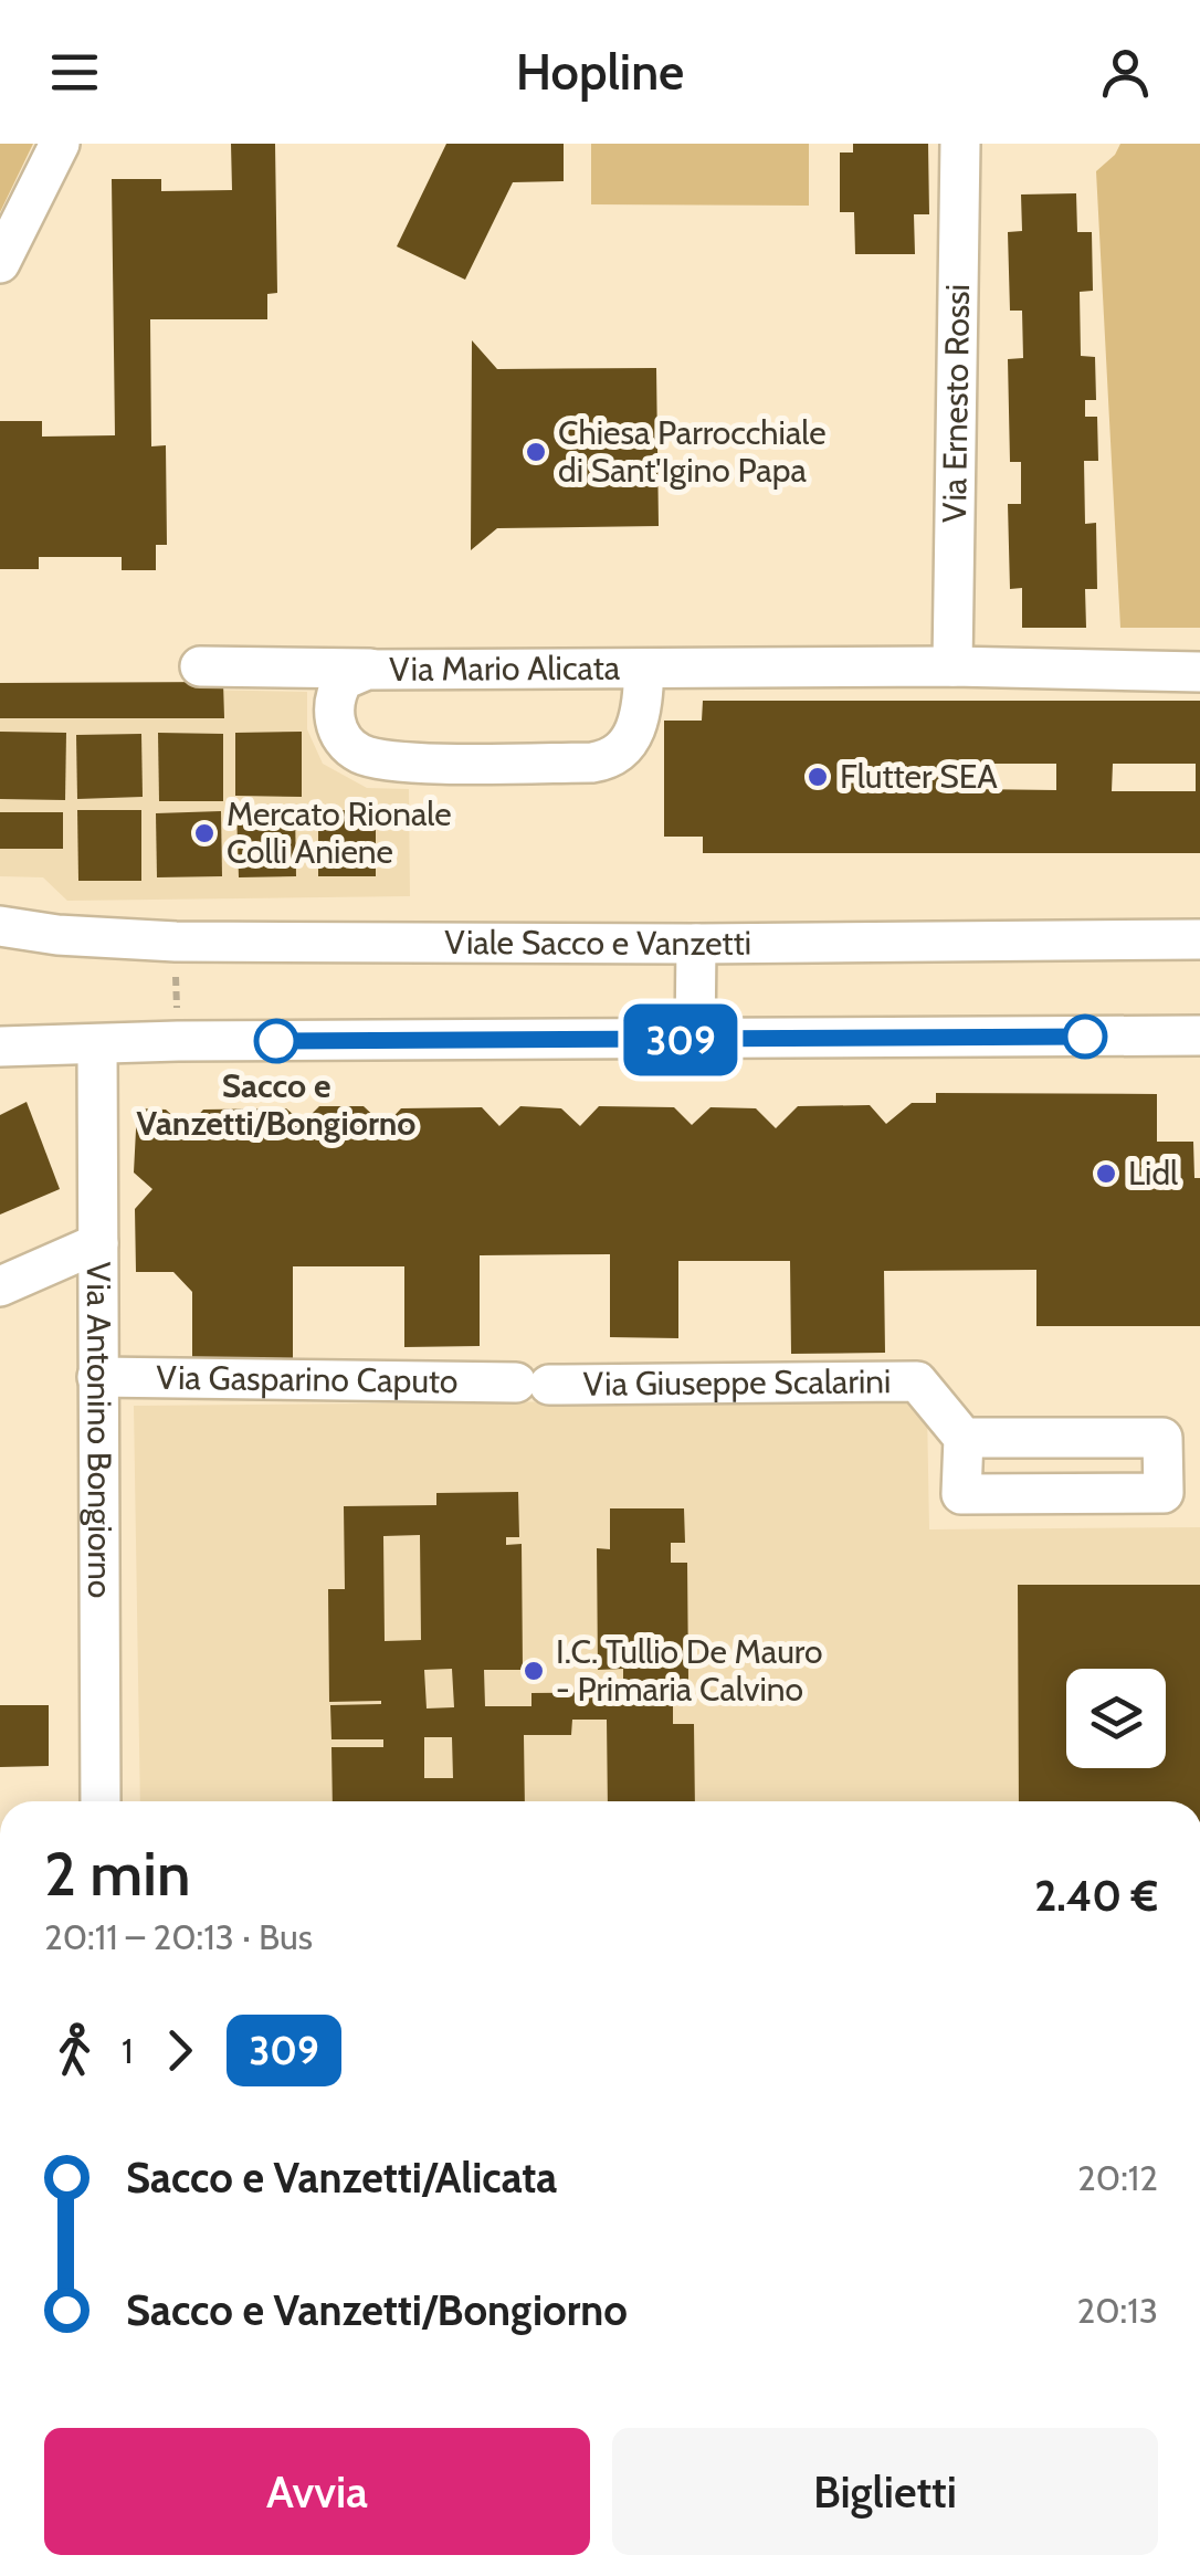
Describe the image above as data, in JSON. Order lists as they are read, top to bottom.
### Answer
{
  "streets": {
    "street": [
      "Via Ernesto Rossi",
      "Via Mario Alicata",
      "Viale Sacco e Vanzetti",
      "Via Gasparino Caputo",
      "Via Giuseppe Scalarini",
      "Via Antonino Bongiorno"
    ]
  },
  "crossings": [
    ["Via Ernesto Rossi", "Via Mario Alicata"],
    ["Via Gasparino Caputo", "Via Giuseppe Scalarini"],
    ["Via Gasparino Caputo", "Via Antonino Bongiorno"]
  ],
  "places": [
    "Chiesa Parrocchiale di Sant'Igino Papa",
    "Flutter SEA",
    "Mercato Rionale Colli Aniene",
    "Sacco e Vanzetti/Bongiorno",
    "Lidl",
    "I.C. Tullio De Mauro - Primaria Calvino"
  ],
  "lines": ["bus line 309"],
  "page": {
    "header": "Hopline",
    "on_map": "309",
    "heading": ["2 min", "20:11 – 20:13 · Bus", "2.40 €"],
    "legs": ["1", "309"],
    "list": [
      {
        "name": "Sacco e Vanzetti/Alicata",
        "value": "20:12"
      },
      {
        "name": "Sacco e Vanzetti/Bongiorno",
        "value": "20:13"
      }
    ],
    "buttons": ["Avvia", "Biglietti"]
  }
}
